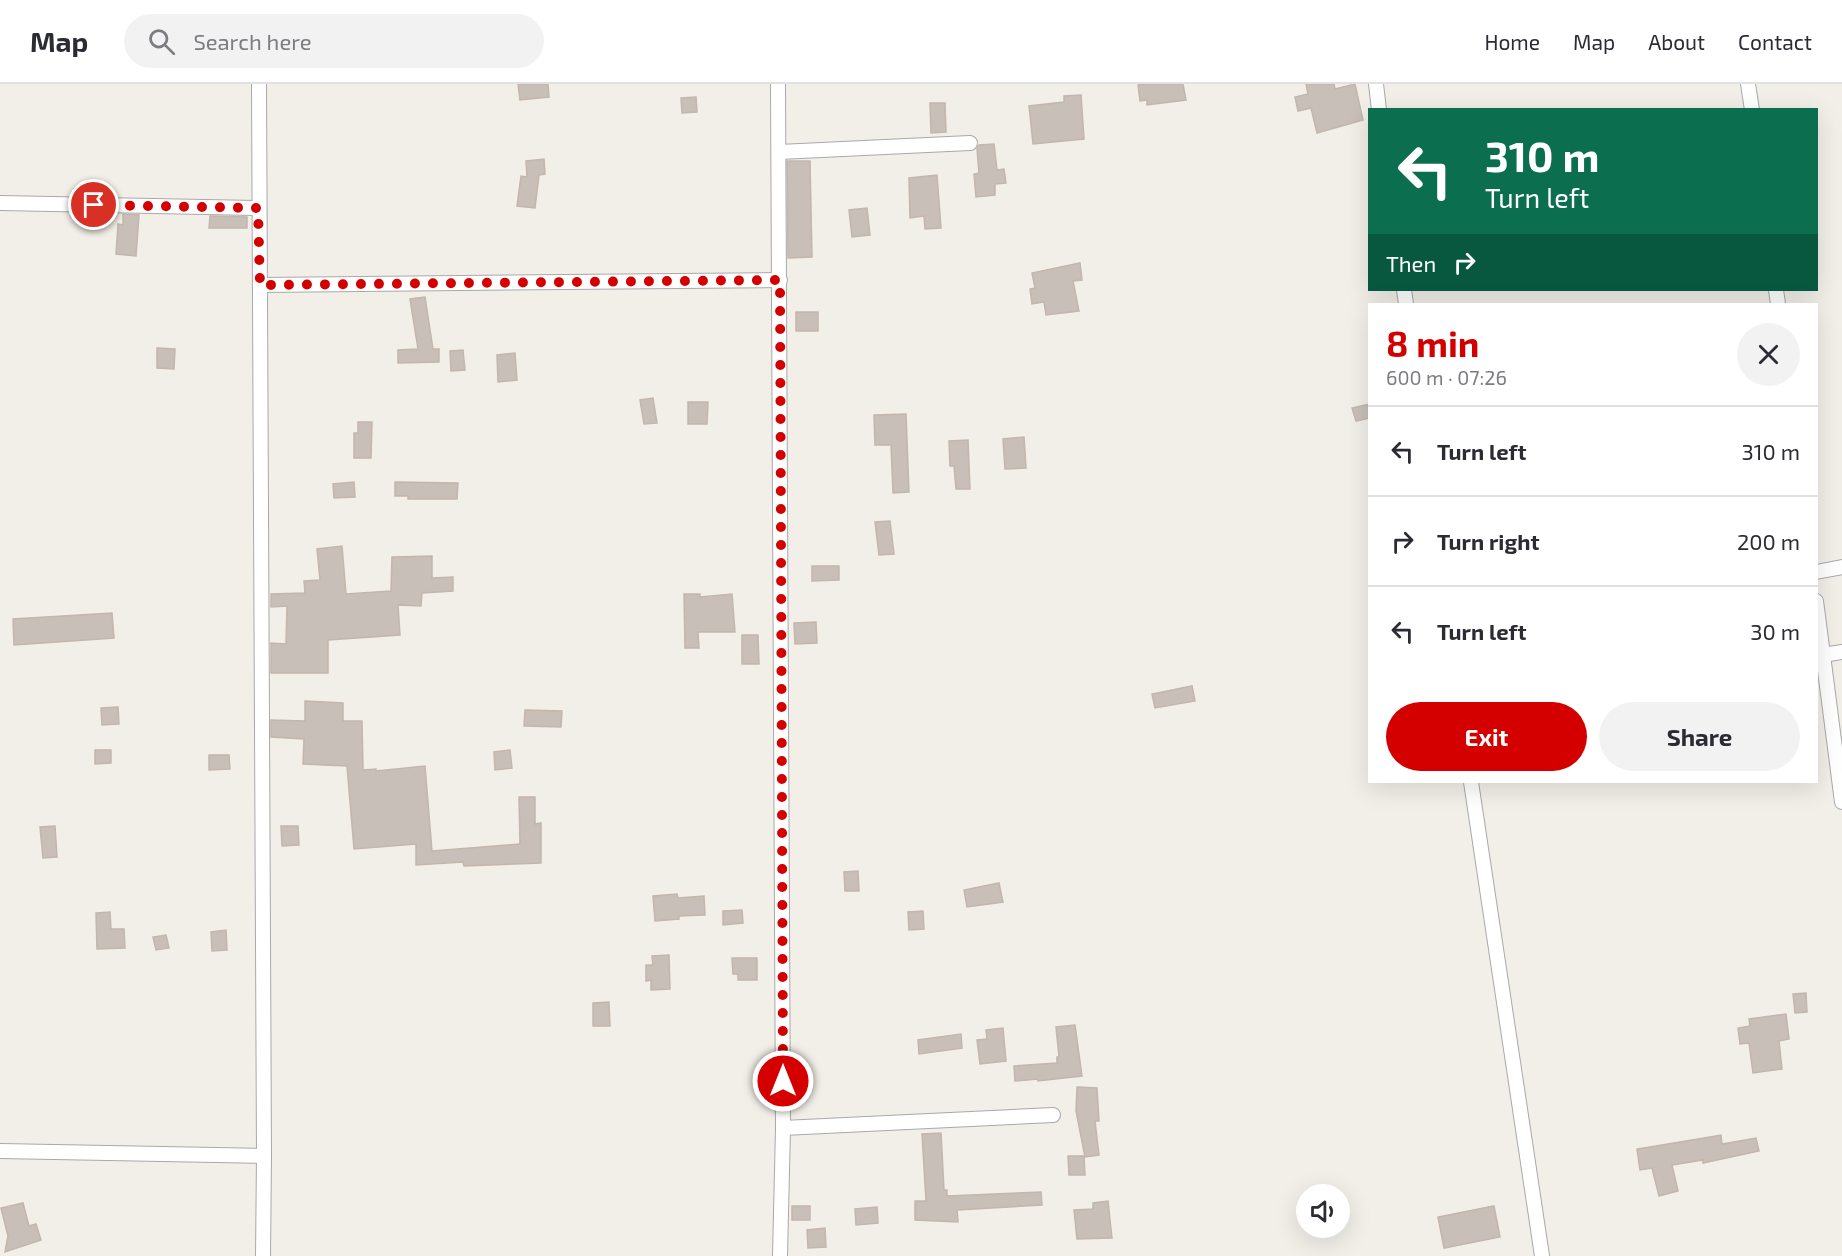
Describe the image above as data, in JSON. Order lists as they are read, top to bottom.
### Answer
{
  "page": {
    "header": "Map",
    "search": "Search here",
    "nav": [
      "Home",
      "Map",
      "About",
      "Contact"
    ],
    "turn": ["310 m", "Turn left"],
    "then": "Then",
    "heading": ["8 min", "600 m · 07:26"],
    "list": [
      {
        "name": "Turn left",
        "value": "310 m"
      },
      {
        "name": "Turn right",
        "value": "200 m"
      },
      {
        "name": "Turn left",
        "value": "30 m"
      }
    ],
    "buttons": ["Exit", "Share"]
  }
}
